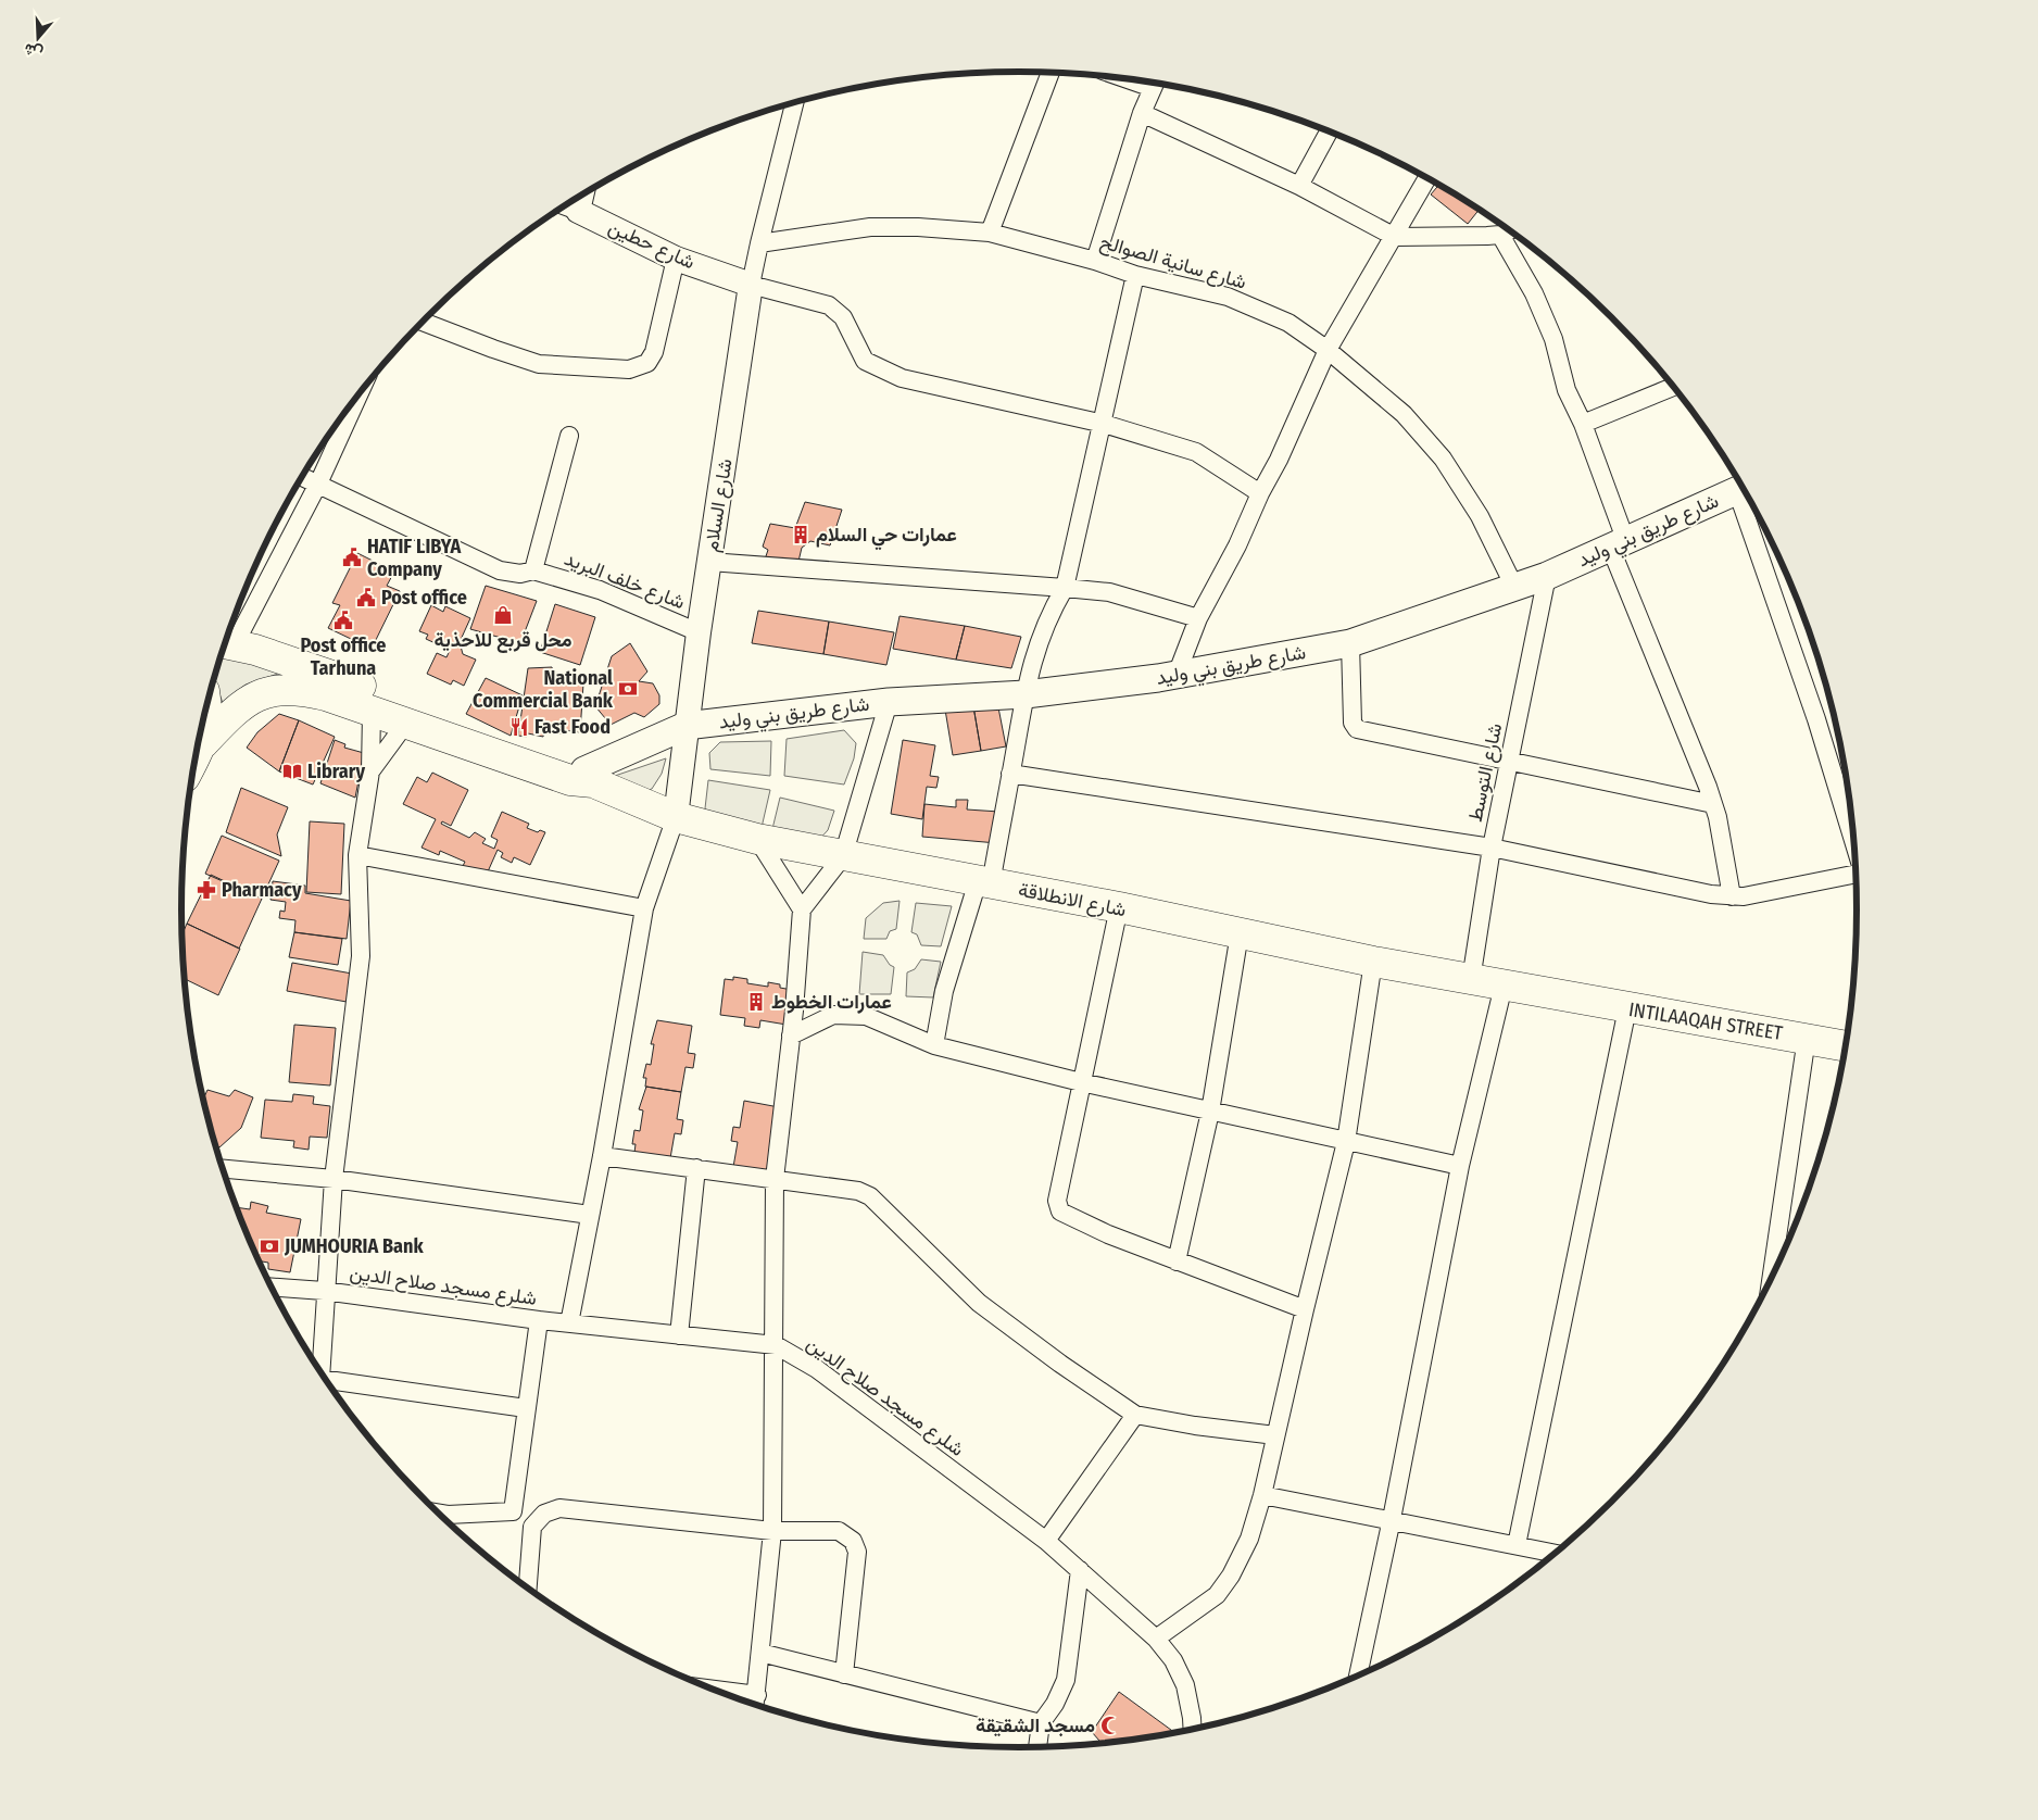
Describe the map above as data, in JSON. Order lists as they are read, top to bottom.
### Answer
{
  "streets": {
    "highway": ["شارع الانطلاقة", "INTILAAQAH STREET"],
    "main road": ["شارع طريق بني وليد"],
    "street": [
      "شارع حطين",
      "شارع سانية الصوالح",
      "شارع السلام",
      "شارع خلف البريد",
      "شارع التوسط",
      "شلرع مسجد صلاح الدين"
    ]
  },
  "crossings": [
    ["شارع حطين", "شارع السلام"],
    ["شارع سانية الصوالح", "شارع طريق بني وليد"],
    ["شارع السلام", "شارع طريق بني وليد"],
    ["شارع السلام", "شارع خلف البريد"],
    ["شارع السلام", "شارع الانطلاقة"],
    ["شارع طريق بني وليد", "شارع التوسط"],
    ["شارع طريق بني وليد", "شارع الانطلاقة"],
    ["شارع التوسط", "شارع الانطلاقة"],
    ["شارع الانطلاقة", "INTILAAQAH STREET"]
  ],
  "places": {
    "building": ["عمارات حي السلام", "عمارات الخطوط"],
    "public building": ["HATIF LIBYA Company", "Post office", "Post office Tarhuna"],
    "shop": ["محل قربع للاحذية"],
    "bank": ["National Commercial Bank", "JUMHOURIA Bank"],
    "restaurant": ["Fast Food"],
    "library": ["Library"],
    "pharmacy": ["Pharmacy"],
    "mosque": ["مسجد الشقيقة"]
  },
  "north": "bottom"
}
